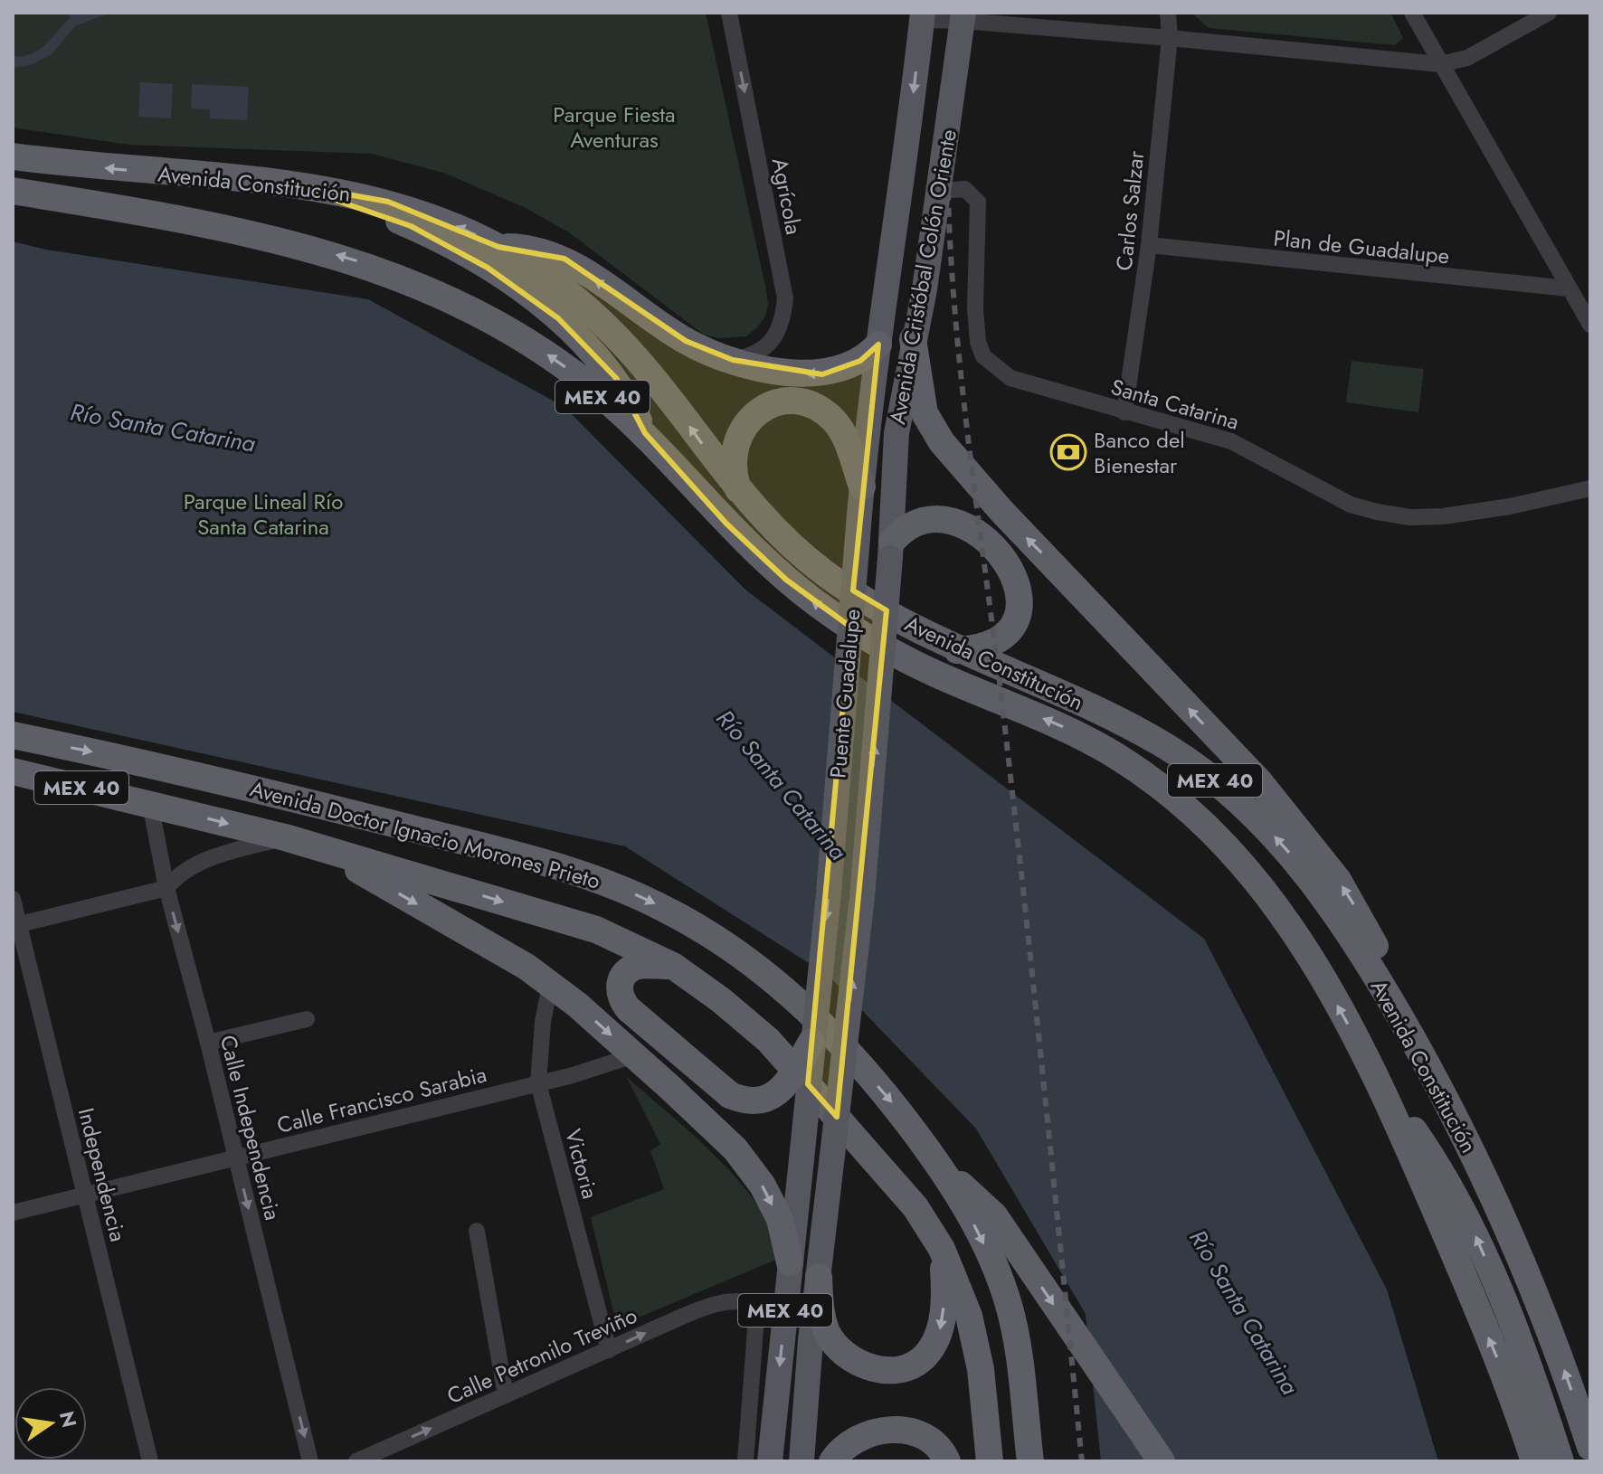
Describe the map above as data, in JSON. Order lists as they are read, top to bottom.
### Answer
{
  "streets": {
    "highway": ["Avenida Constitución", "MEX 40", "Avenida Doctor Ignacio Morones Prieto"],
    "main road": ["Avenida Cristóbal Colón Oriente", "Puente Guadalupe"],
    "street": [
      "Agrícola",
      "Carlos Salzar",
      "Plan de Guadalupe",
      "Santa Catarina",
      "Calle Francisco Sarabia",
      "Calle Independencia",
      "Victoria",
      "Independencia",
      "Calle Petronilo Treviño"
    ]
  },
  "crossings": [
    ["Carlos Salzar", "Plan de Guadalupe"],
    ["Carlos Salzar", "Santa Catarina"],
    ["Avenida Cristóbal Colón Oriente", "Santa Catarina"],
    ["Avenida Cristóbal Colón Oriente", "Puente Guadalupe"],
    ["MEX 40", "Puente Guadalupe"],
    ["Avenida Doctor Ignacio Morones Prieto", "Calle Independencia"],
    ["Calle Francisco Sarabia", "Calle Independencia"],
    ["Calle Francisco Sarabia", "Victoria"],
    ["Calle Francisco Sarabia", "Independencia"],
    ["Victoria", "Calle Petronilo Treviño"]
  ],
  "one_way": ["Agrícola", "Calle Independencia"],
  "water": ["Río Santa Catarina"],
  "parks": ["Parque Fiesta Aventuras", "Parque Lineal Río Santa Catarina"],
  "places": {
    "bank": ["Banco del Bienestar"]
  },
  "north": "right"
}
